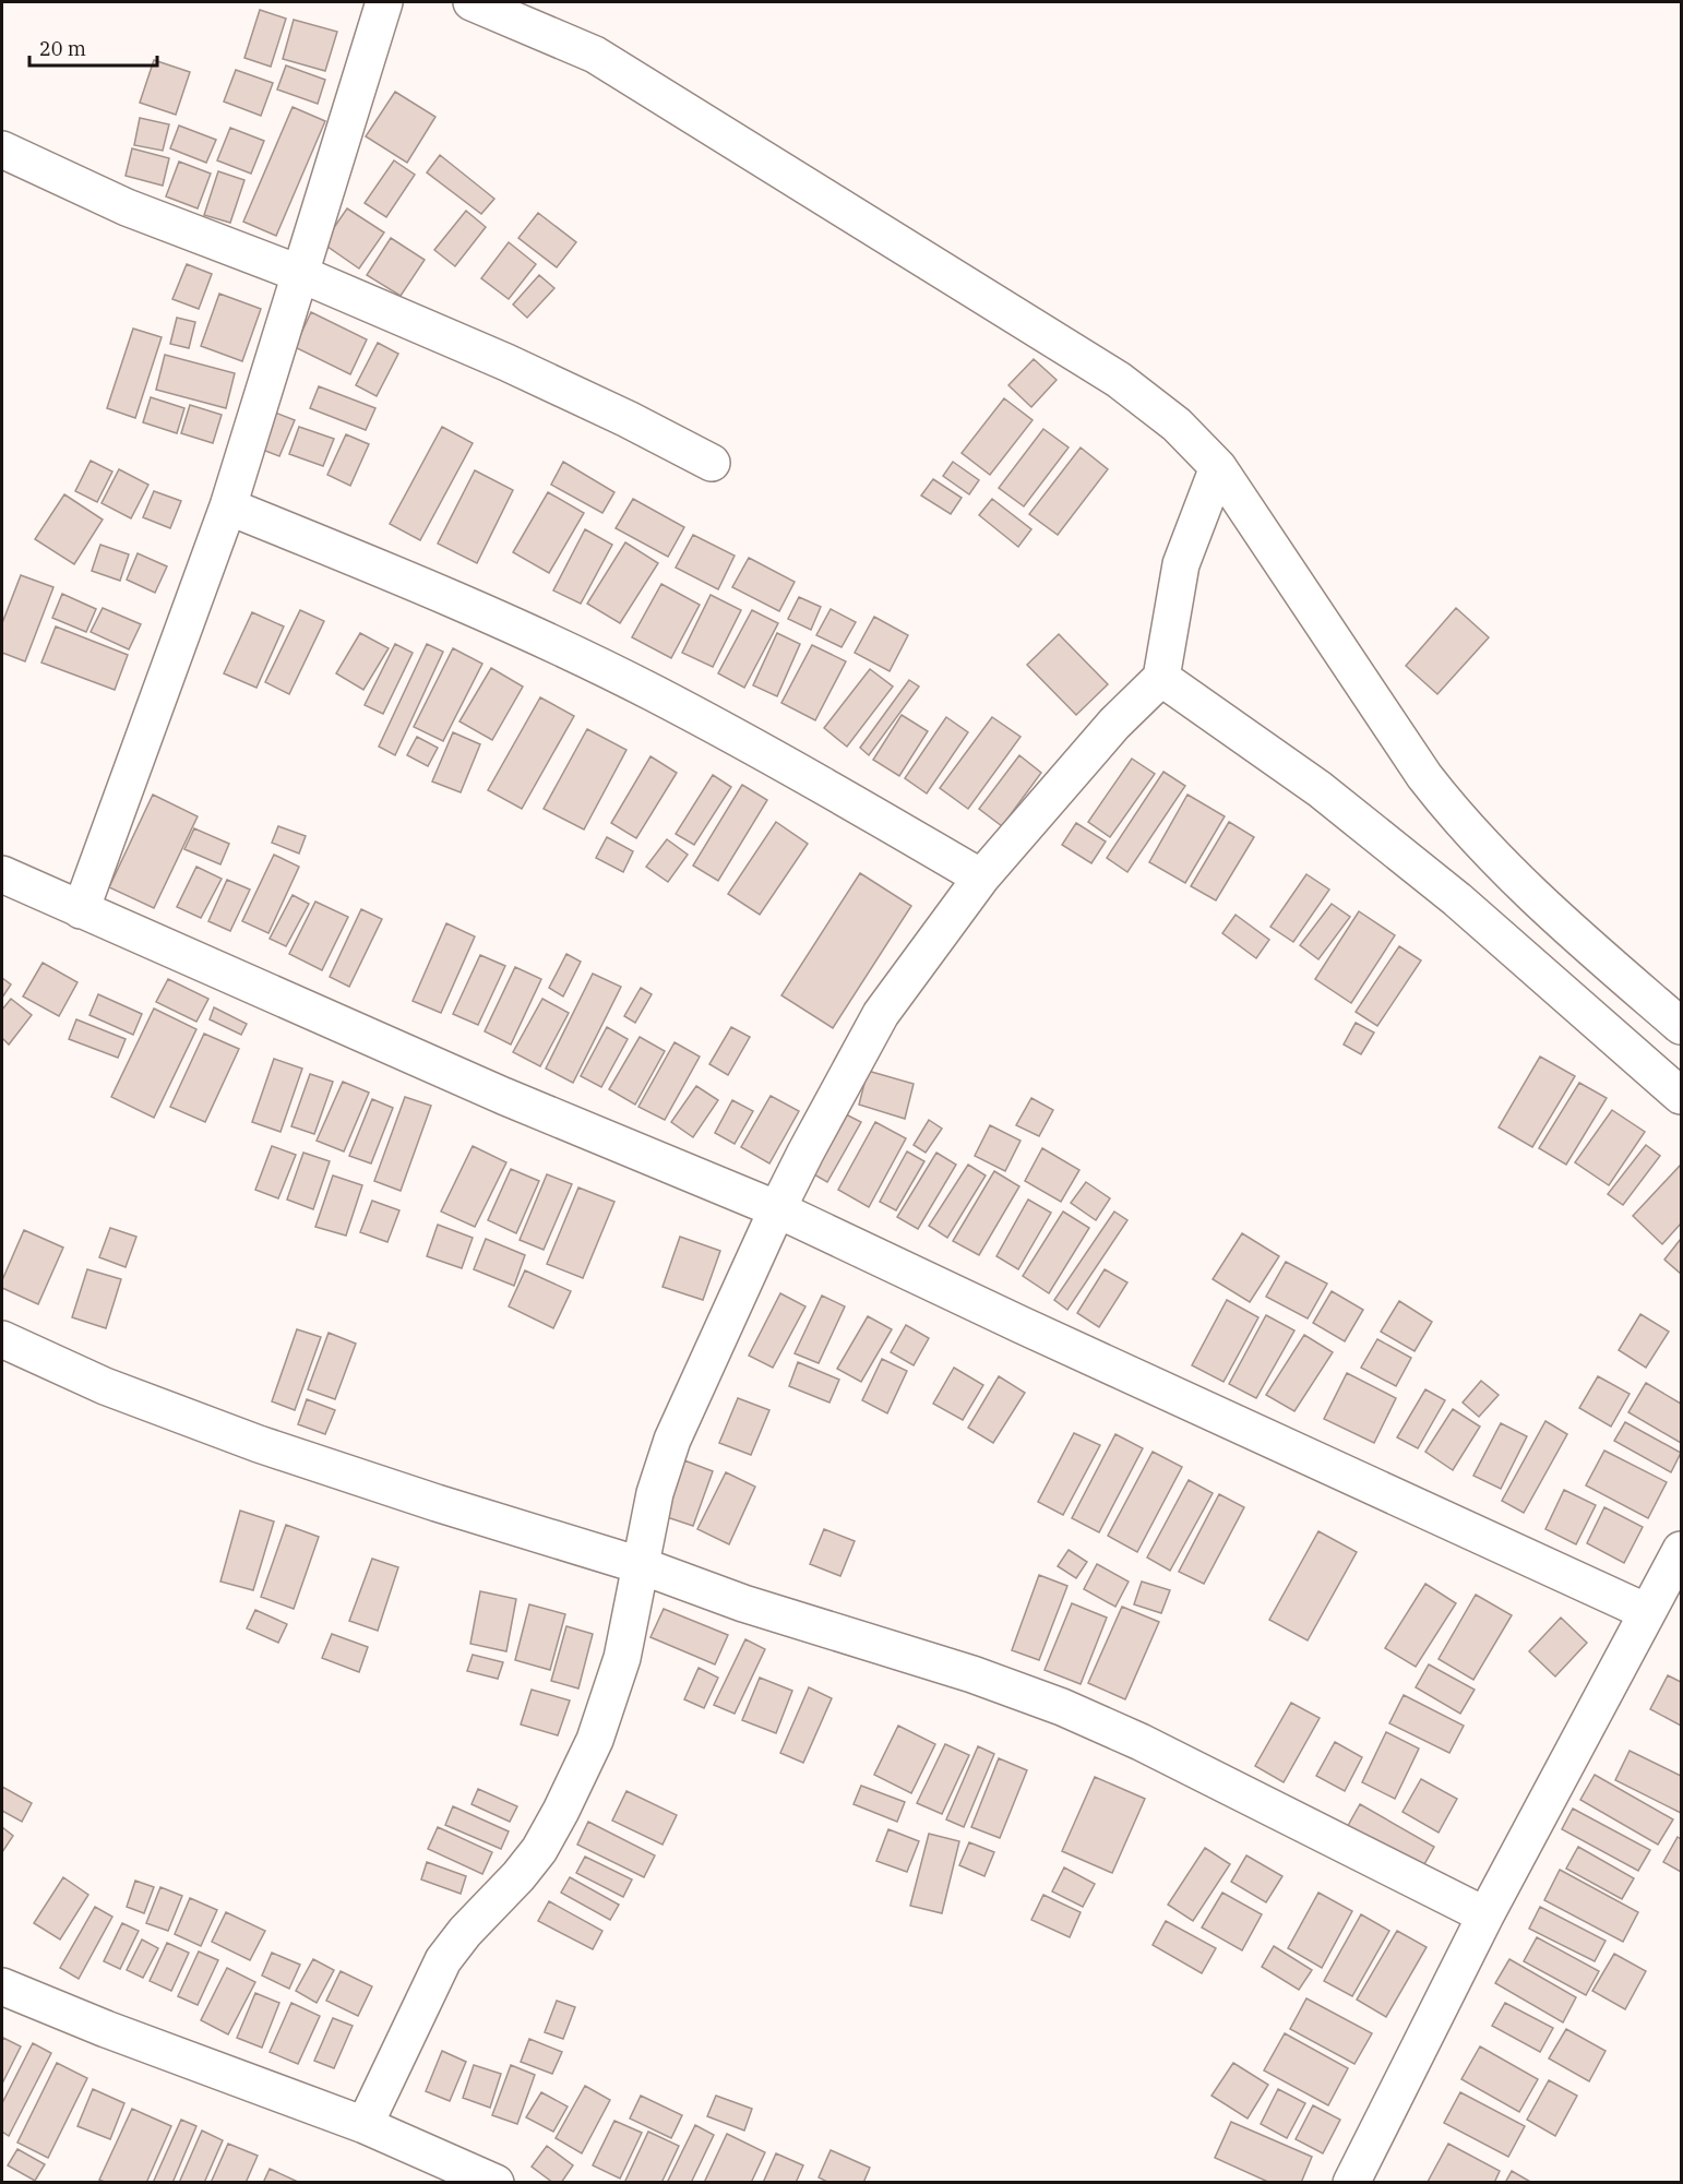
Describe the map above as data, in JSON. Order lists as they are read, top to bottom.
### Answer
{
  "scale_bar": "20 m"
}
